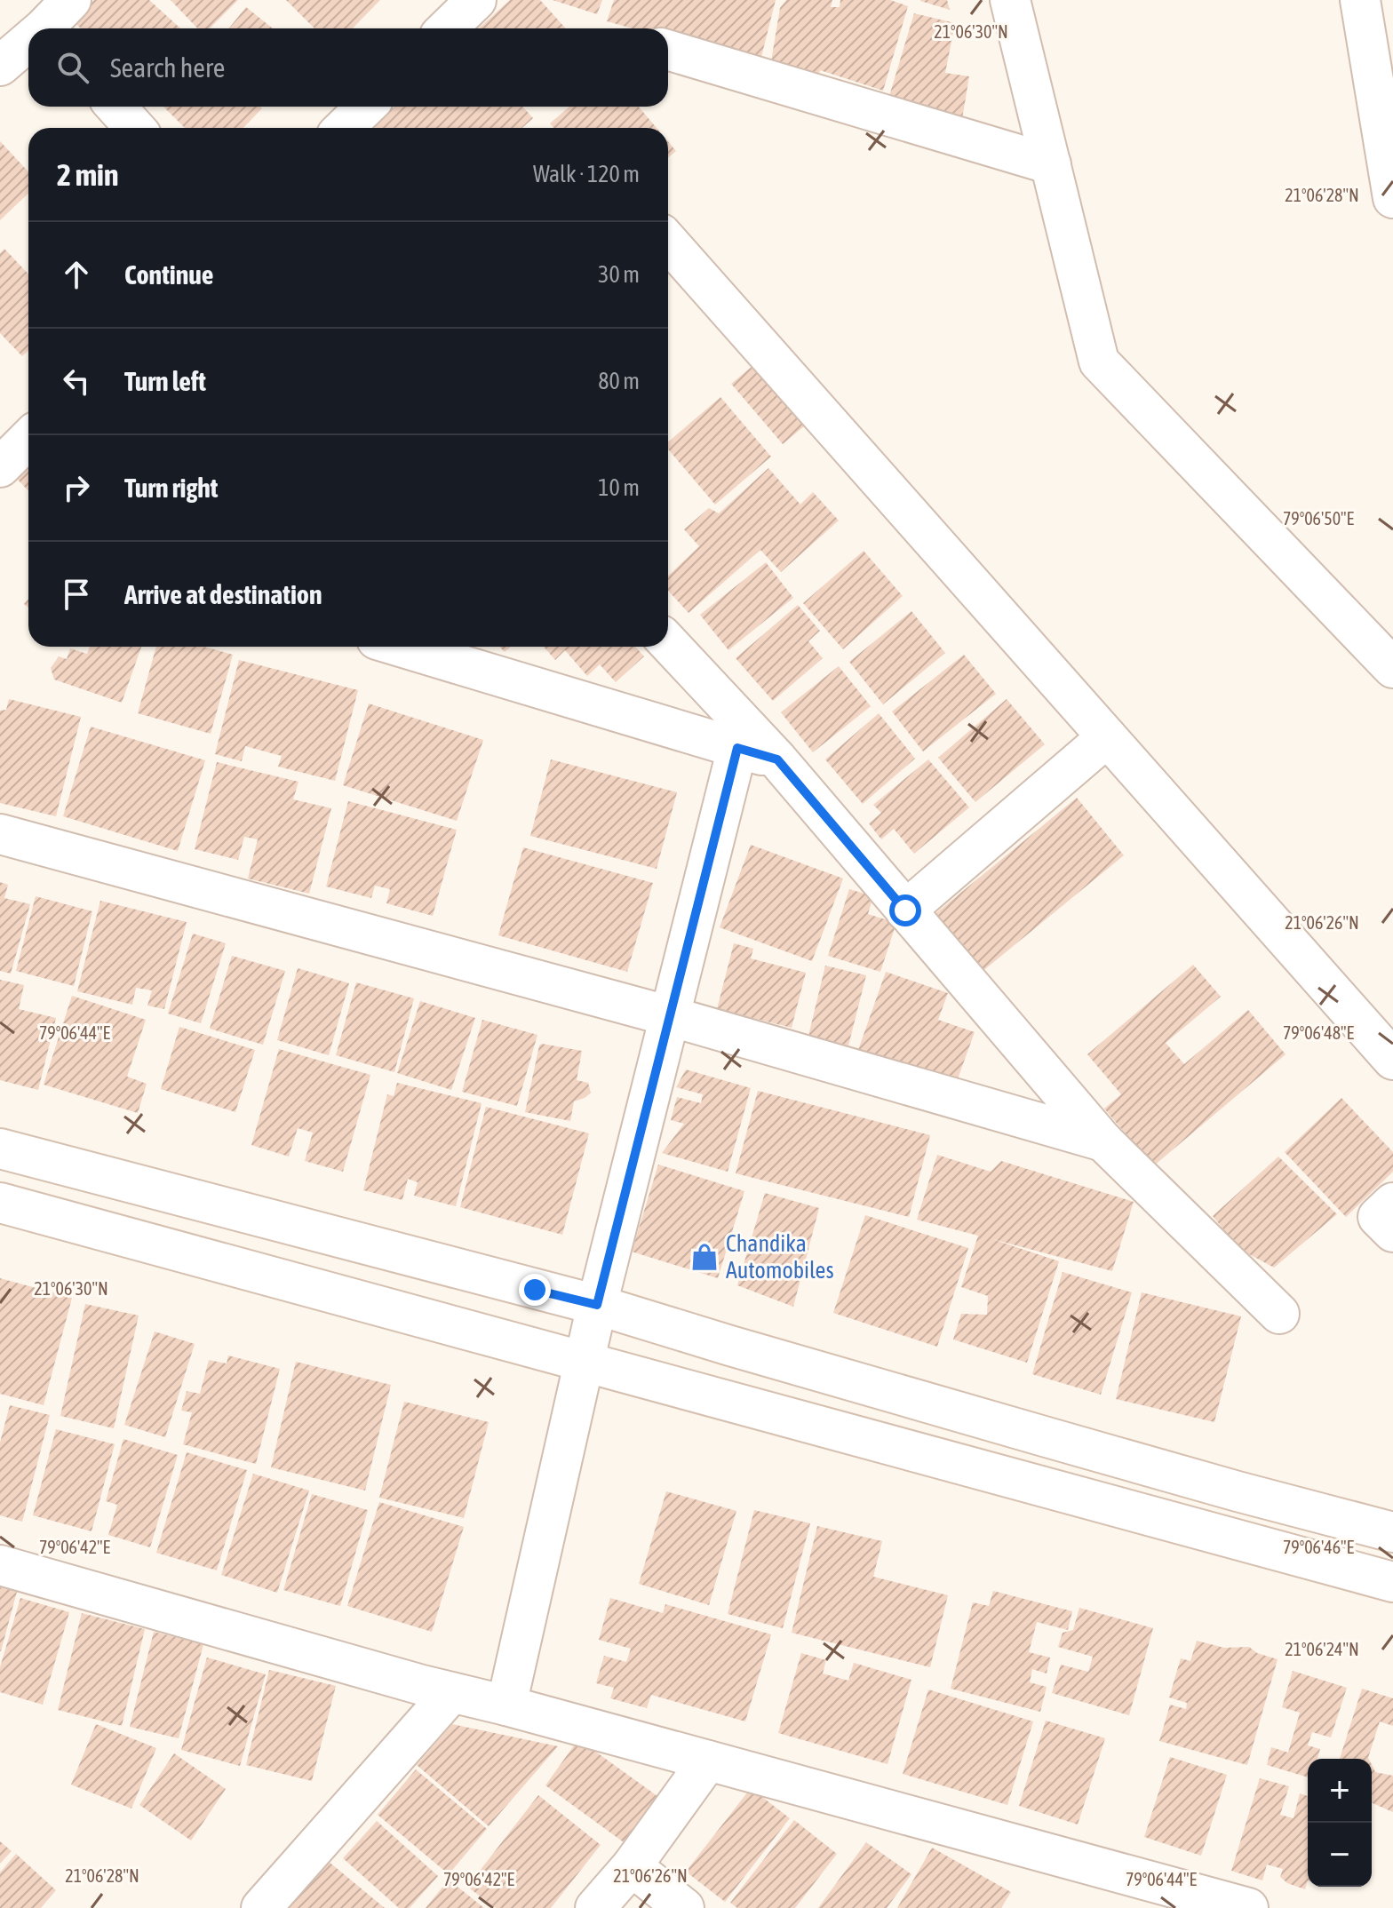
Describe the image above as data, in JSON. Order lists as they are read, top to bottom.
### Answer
{
  "places": {
    "shop": ["Chandika Automobiles"]
  },
  "page": {
    "search": "Search here",
    "heading": ["2 min", "Walk · 120 m"],
    "list": [
      ["Continue", "30 m"],
      ["Turn left", "80 m"],
      ["Turn right", "10 m"],
      "Arrive at destination"
    ],
    "map_buttons": ["+", "−"]
  },
  "coordinates": [
    "21°06'30\"N",
    "21°06'28\"N",
    "79°06'50\"E",
    "21°06'26\"N",
    "79°06'44\"E",
    "79°06'48\"E",
    "79°06'42\"E",
    "79°06'46\"E",
    "21°06'24\"N"
  ]
}
